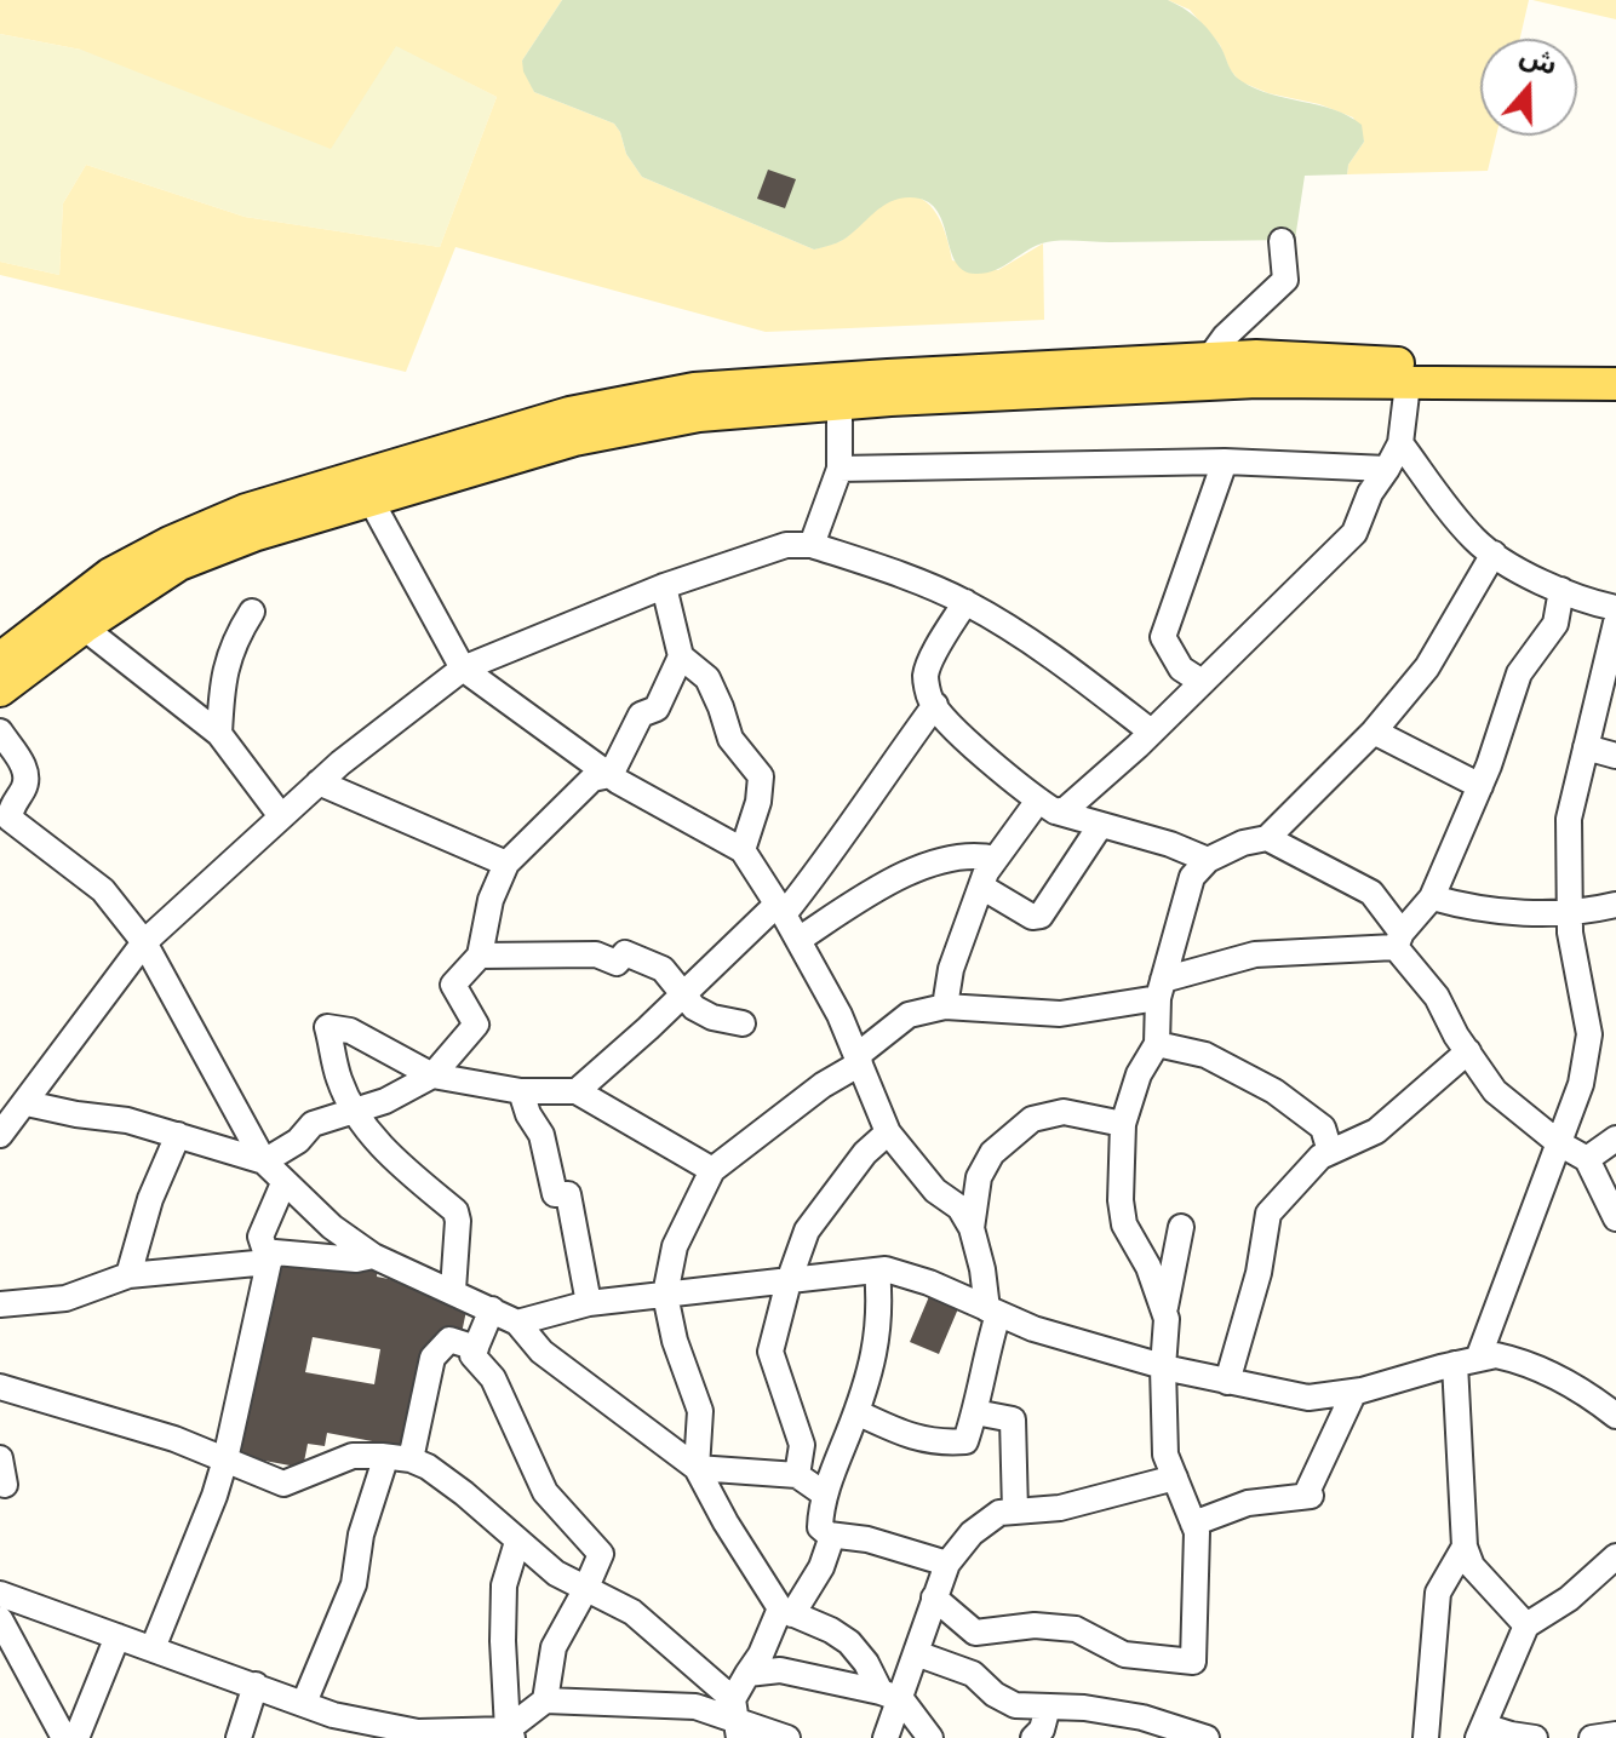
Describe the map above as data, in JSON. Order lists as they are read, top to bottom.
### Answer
{
  "north": "top"
}
